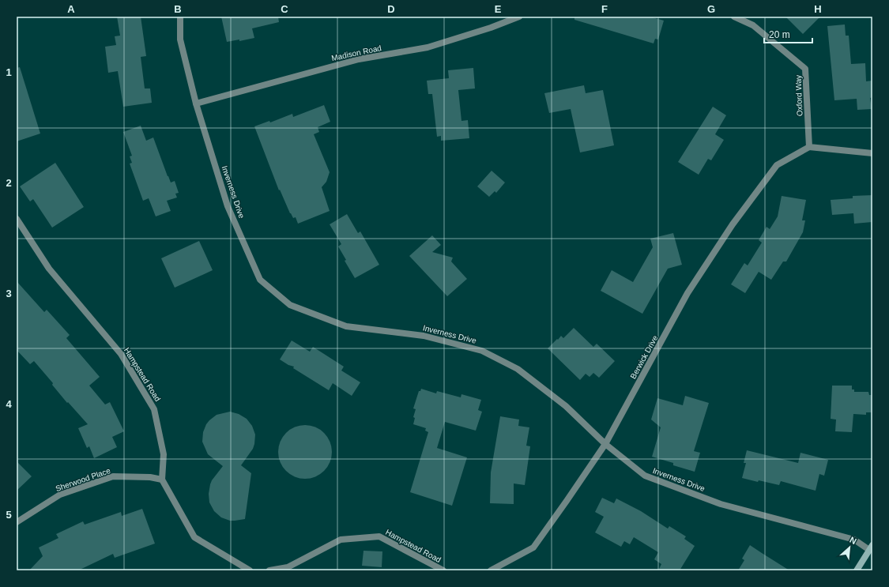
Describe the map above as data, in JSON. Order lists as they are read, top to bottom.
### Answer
{
  "streets": {
    "street": [
      "Madison Road",
      "Oxford Way",
      "Inverness Drive",
      "Berwick Drive",
      "Hampstead Road",
      "Sherwood Place"
    ]
  },
  "crossings": [
    ["Madison Road", "Inverness Drive"],
    ["Oxford Way", "Berwick Drive"],
    ["Inverness Drive", "Berwick Drive"],
    ["Hampstead Road", "Sherwood Place"]
  ],
  "scale_bar": "20 m",
  "north": "top right",
  "grid": {
    "columns": [
      "A",
      "B",
      "C",
      "D",
      "E",
      "F",
      "G",
      "H"
    ],
    "rows": [
      "1",
      "2",
      "3",
      "4",
      "5"
    ]
  }
}
